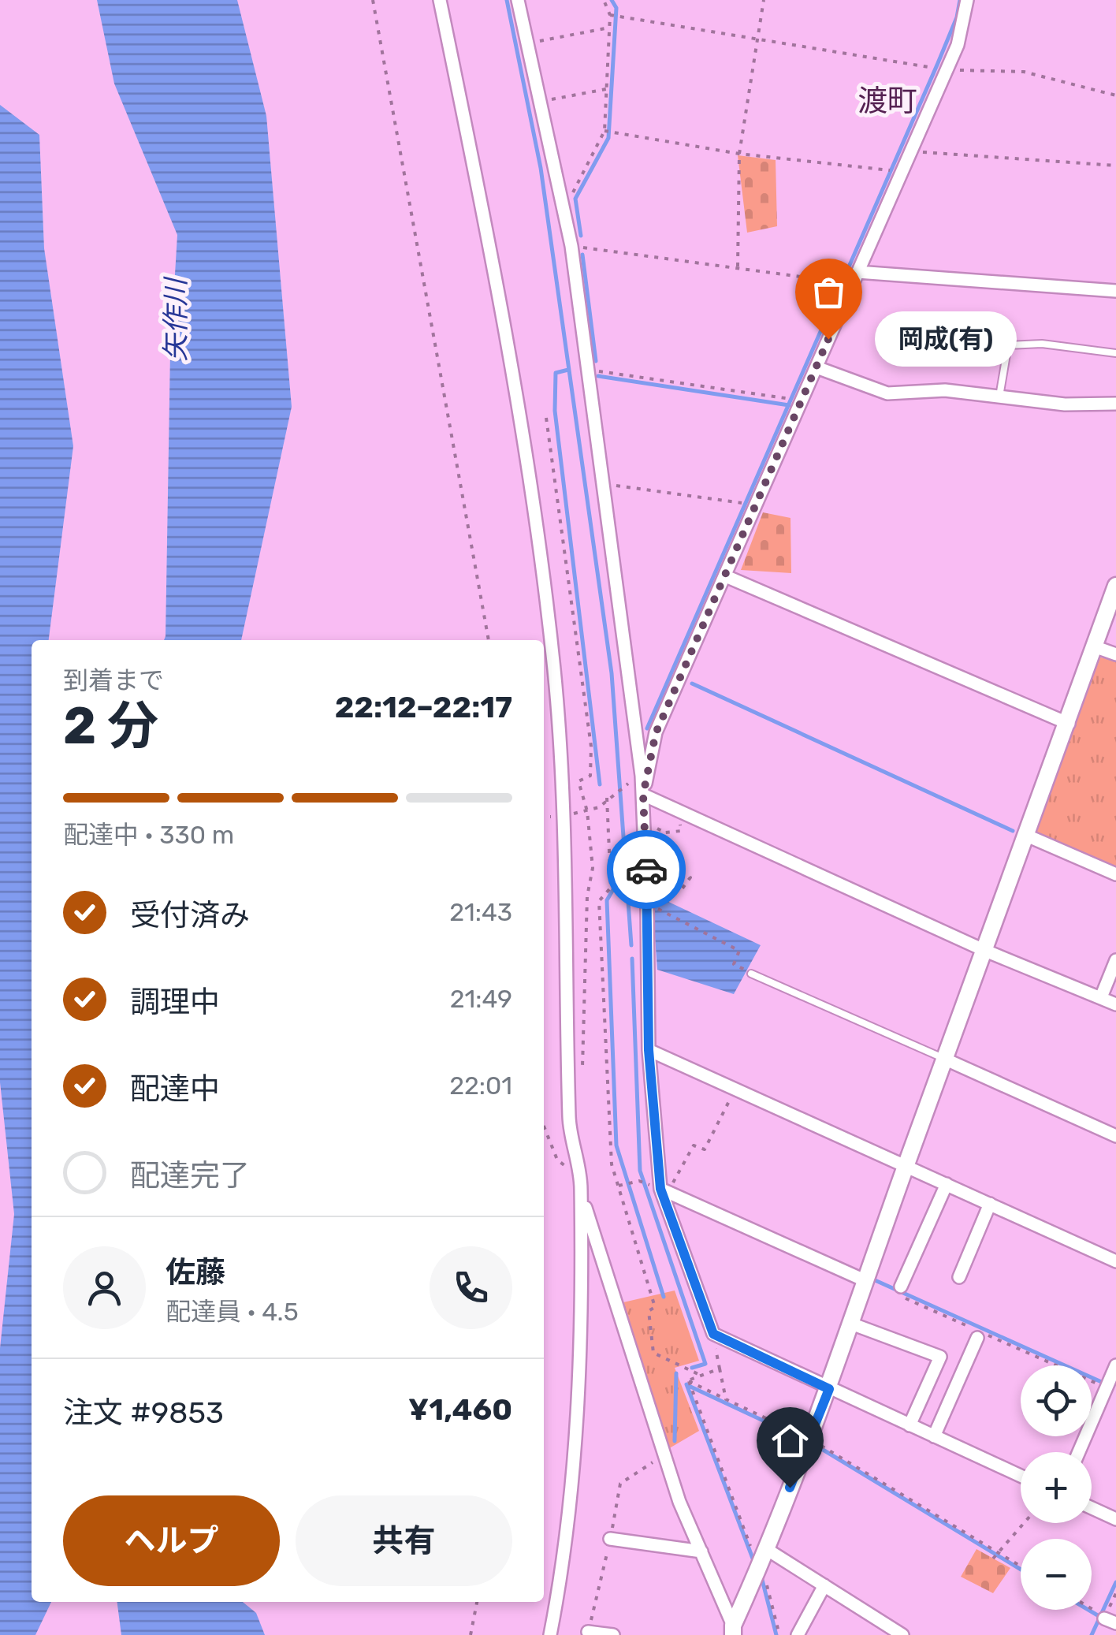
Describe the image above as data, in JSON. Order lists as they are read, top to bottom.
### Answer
{
  "districts": ["渡町"],
  "water": ["矢作川"],
  "places": ["岡成(有)"],
  "page": {
    "bubble": "岡成(有)",
    "heading": ["2 分", "到着まで", "22:12–22:17"],
    "panel": [
      "佐藤",
      "配達員 · 4.5",
      "注文 #9853",
      "¥1,460"
    ],
    "bar": "配達中 · 330 m",
    "list": [
      ["受付済み", "21:43"],
      ["調理中", "21:49"],
      ["配達中", "22:01"],
      "配達完了"
    ],
    "map_buttons": ["+", "−"],
    "buttons": ["ヘルプ", "共有"]
  }
}
